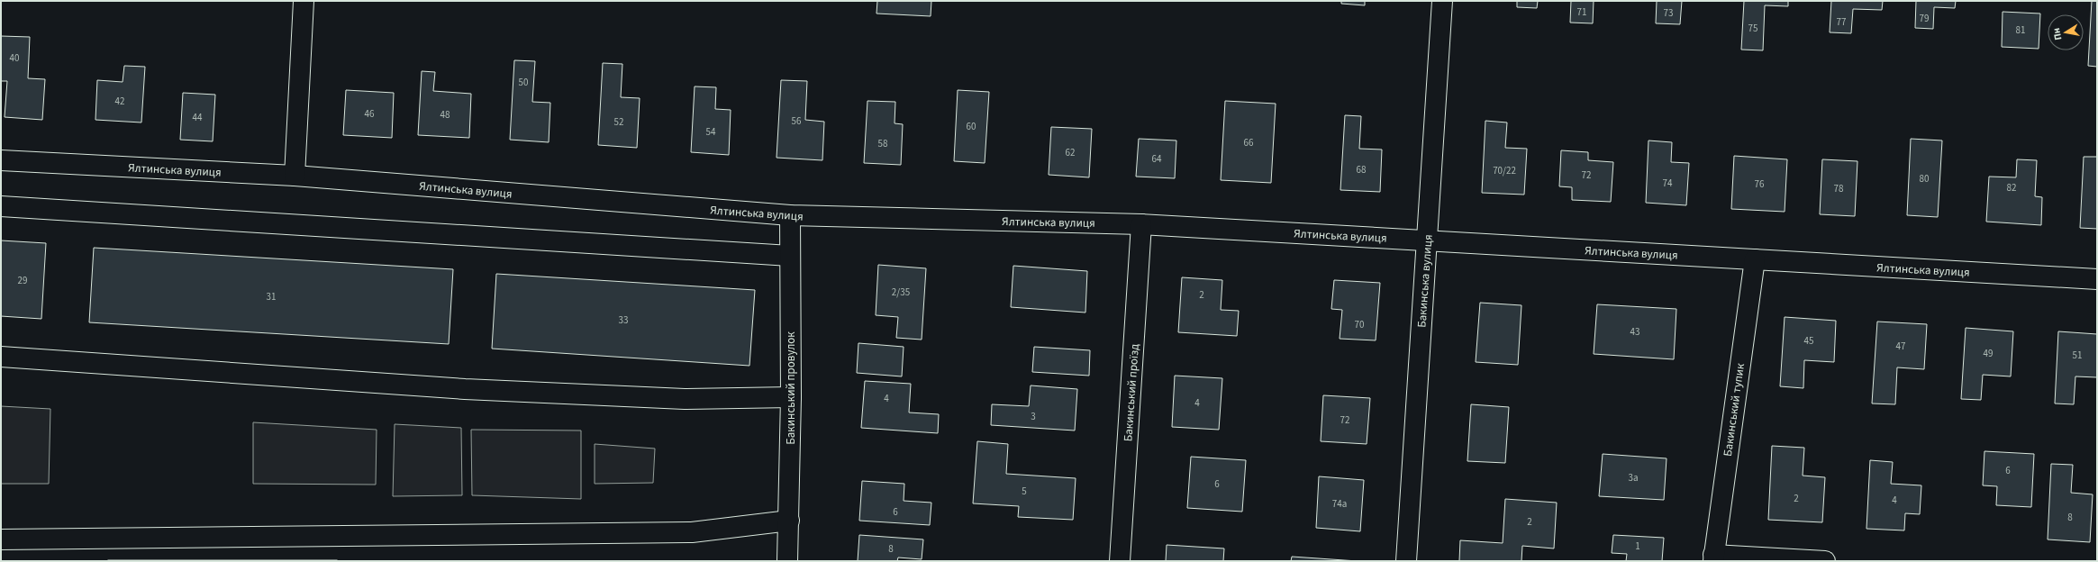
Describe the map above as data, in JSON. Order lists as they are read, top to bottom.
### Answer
{
  "streets": {
    "street": [
      "Ялтинська вулиця",
      "Бакинська вулиця",
      "Бакинський провулок",
      "Бакинський проїзд",
      "Бакинський тупик"
    ]
  },
  "crossings": [
    ["Ялтинська вулиця", "Бакинська вулиця"],
    ["Ялтинська вулиця", "Бакинський провулок"],
    ["Ялтинська вулиця", "Бакинський проїзд"],
    ["Ялтинська вулиця", "Бакинський тупик"]
  ],
  "house_numbers": [
    "71",
    "73",
    "79",
    "77",
    "75",
    "81",
    "40",
    "50",
    "42",
    "46",
    "48",
    "44",
    "56",
    "52",
    "60",
    "54",
    "66",
    "58",
    "62",
    "64",
    "68",
    "70/22",
    "72",
    "80",
    "74",
    "76",
    "82",
    "78",
    "29",
    "2/35",
    "2",
    "31",
    "33",
    "70",
    "43",
    "45",
    "47",
    "49",
    "51",
    "4",
    "4",
    "3",
    "72",
    "6",
    "3а",
    "6",
    "5",
    "2",
    "4",
    "74а",
    "6",
    "8",
    "2",
    "1",
    "8"
  ],
  "north": "left"
}
